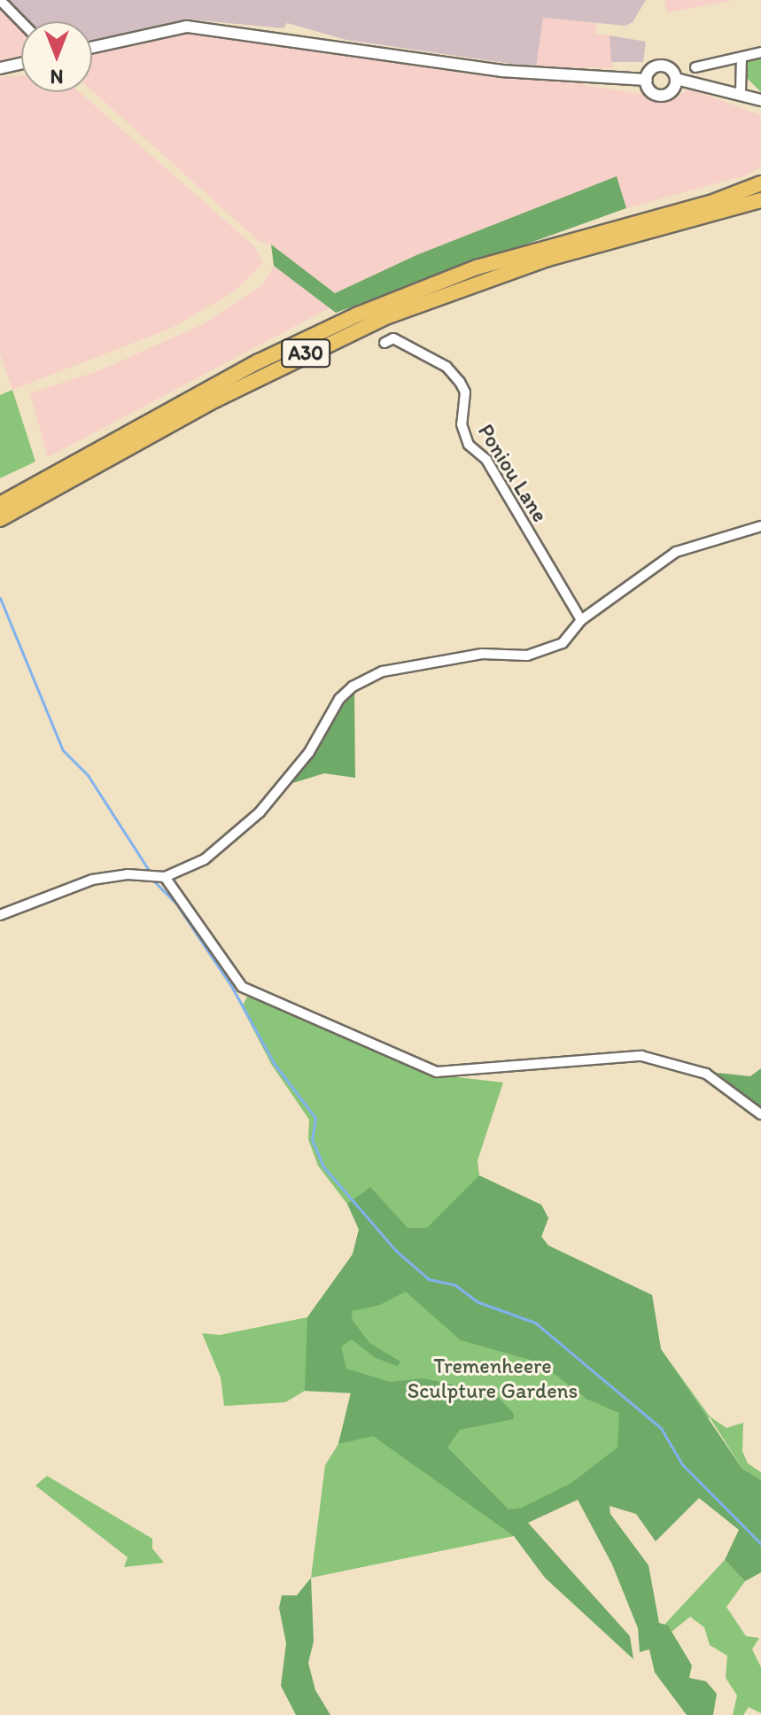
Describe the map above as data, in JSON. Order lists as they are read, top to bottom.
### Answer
{
  "streets": {
    "highway": ["A30"],
    "street": ["Poniou Lane"]
  },
  "parks": ["Tremenheere Sculpture Gardens"],
  "north": "bottom"
}
